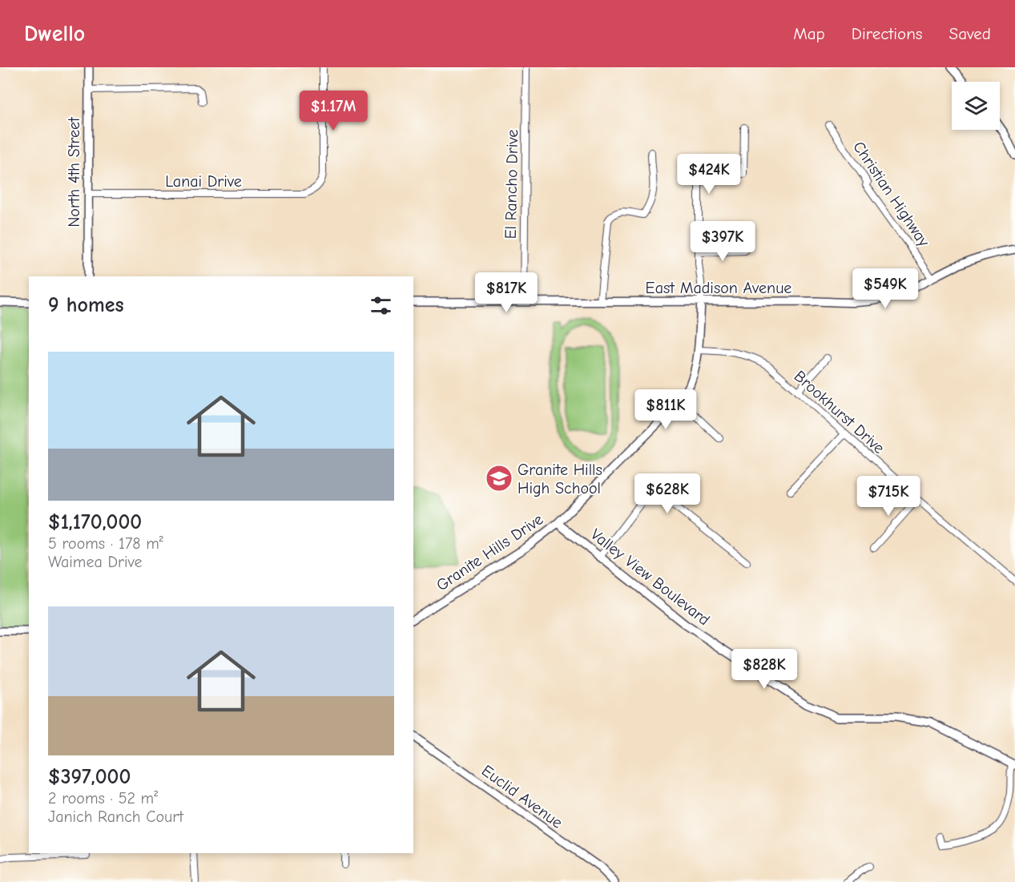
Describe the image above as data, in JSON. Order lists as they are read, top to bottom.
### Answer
{
  "streets": {
    "street": [
      "North 4th Street",
      "Lanai Drive",
      "El Rancho Drive",
      "Christian Highway",
      "East Madison Avenue",
      "Brookhurst Drive",
      "Granite Hills Drive",
      "Valley View Boulevard",
      "Euclid Avenue"
    ]
  },
  "crossings": [
    ["North 4th Street", "Lanai Drive"],
    ["El Rancho Drive", "East Madison Avenue"],
    ["Christian Highway", "East Madison Avenue"],
    ["East Madison Avenue", "Granite Hills Drive"],
    ["Brookhurst Drive", "Granite Hills Drive"],
    ["Granite Hills Drive", "Valley View Boulevard"]
  ],
  "places": {
    "school or university": ["Granite Hills High School"]
  },
  "page": {
    "header": "Dwello",
    "nav": ["Map", "Directions", "Saved"],
    "price": [
      "$1.17M",
      "$424K",
      "$397K",
      "$549K",
      "$817K",
      "$811K",
      "$628K",
      "$715K",
      "$828K"
    ],
    "heading": "9 homes",
    "list": [
      {
        "name": "$1,170,000",
        "note": "5 rooms · 178 m² · Waimea Drive"
      },
      {
        "name": "$397,000",
        "note": "2 rooms · 52 m² · Janich Ranch Court"
      }
    ]
  }
}
